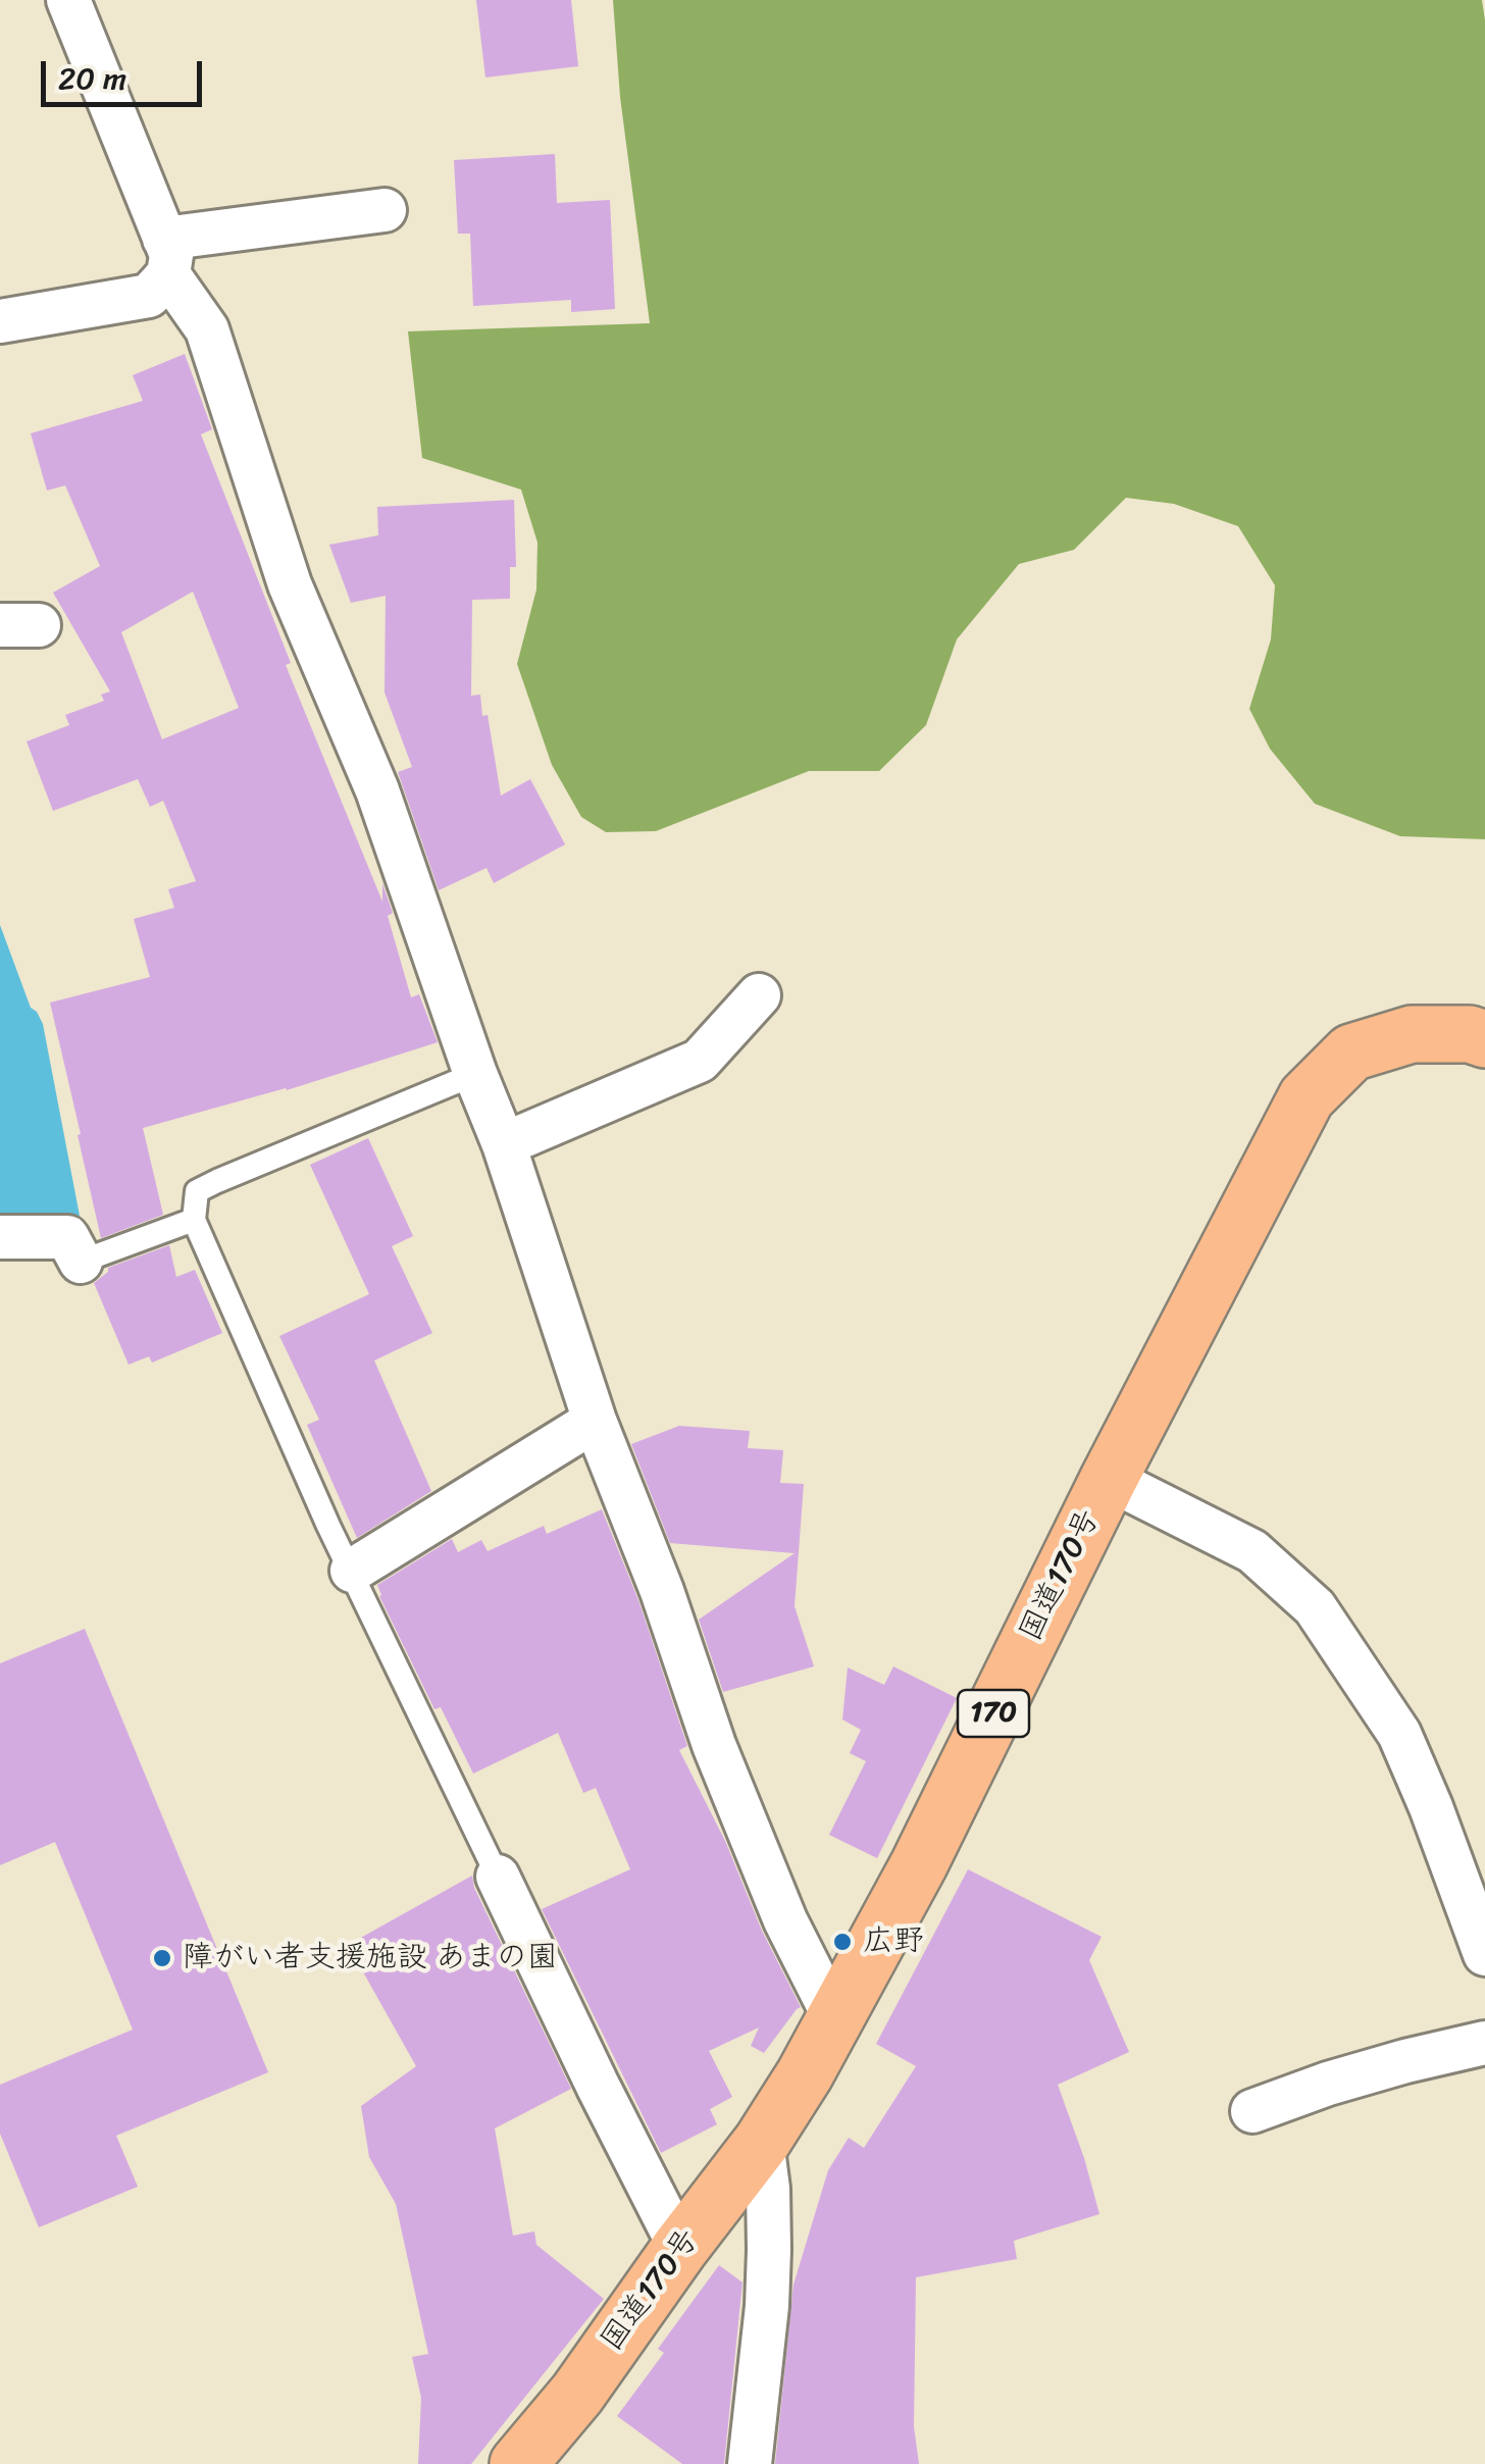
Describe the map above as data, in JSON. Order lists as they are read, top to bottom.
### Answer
{
  "streets": {
    "highway": ["国道170号", "170"]
  },
  "places": ["広野", "障がい者支援施設 あまの園"],
  "scale_bar": "20 m"
}
